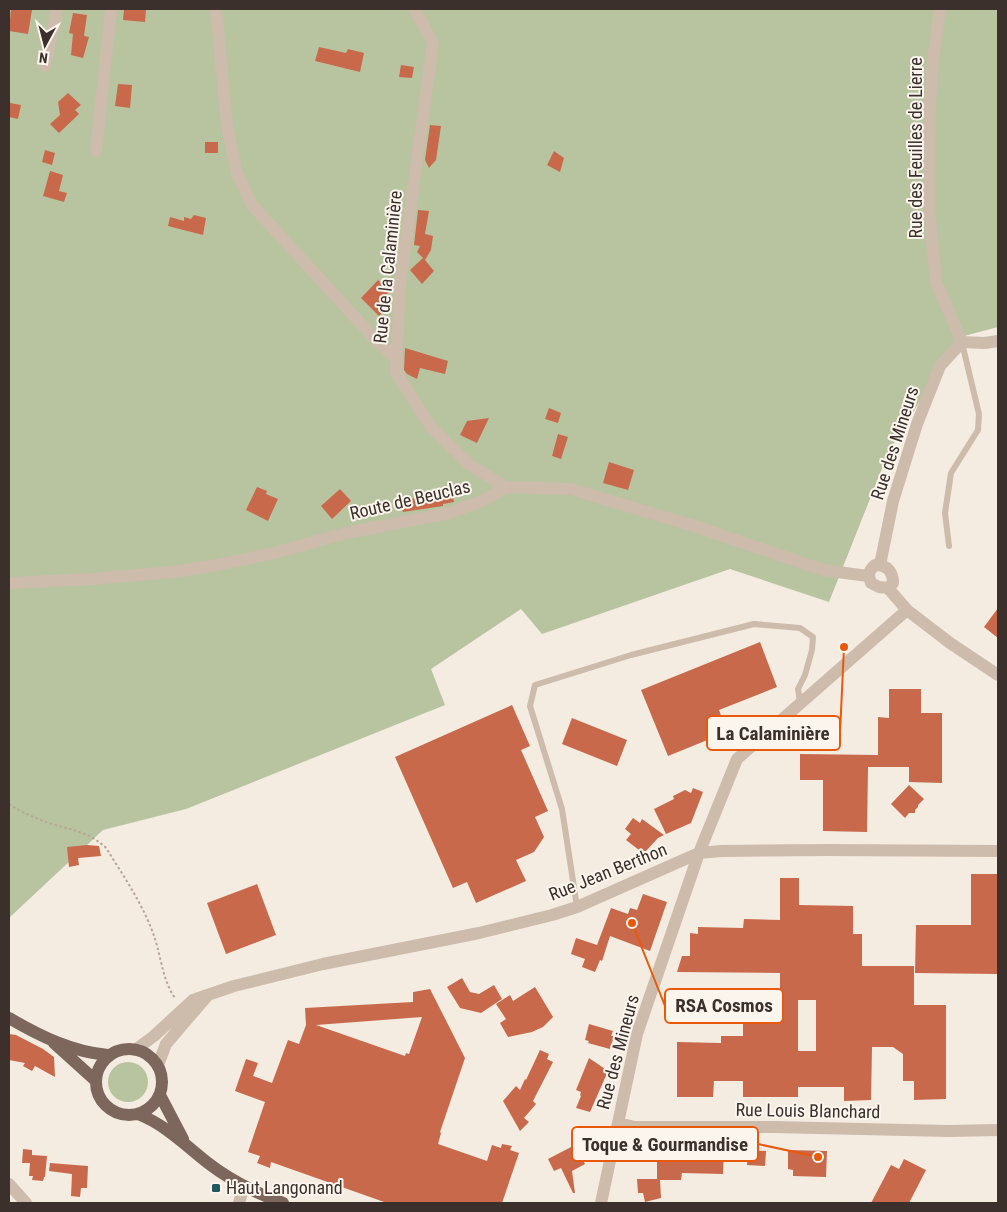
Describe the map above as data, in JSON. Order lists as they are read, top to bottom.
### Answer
{
  "streets": {
    "street": [
      "Rue des Feuilles de Lierre",
      "Rue de la Calaminière",
      "Rue des Mineurs",
      "Route de Beuclas",
      "Rue Jean Berthon",
      "Rue Louis Blanchard"
    ]
  },
  "crossings": [
    ["Rue des Feuilles de Lierre", "Rue des Mineurs"],
    ["Rue de la Calaminière", "Route de Beuclas"],
    ["Rue des Mineurs", "Rue Jean Berthon"],
    ["Rue des Mineurs", "Rue Louis Blanchard"]
  ],
  "places": {
    "other": ["La Calaminière", "RSA Cosmos", "Toque & Gourmandise"],
    "transit": ["Haut Langonand"]
  },
  "north": "bottom"
}
